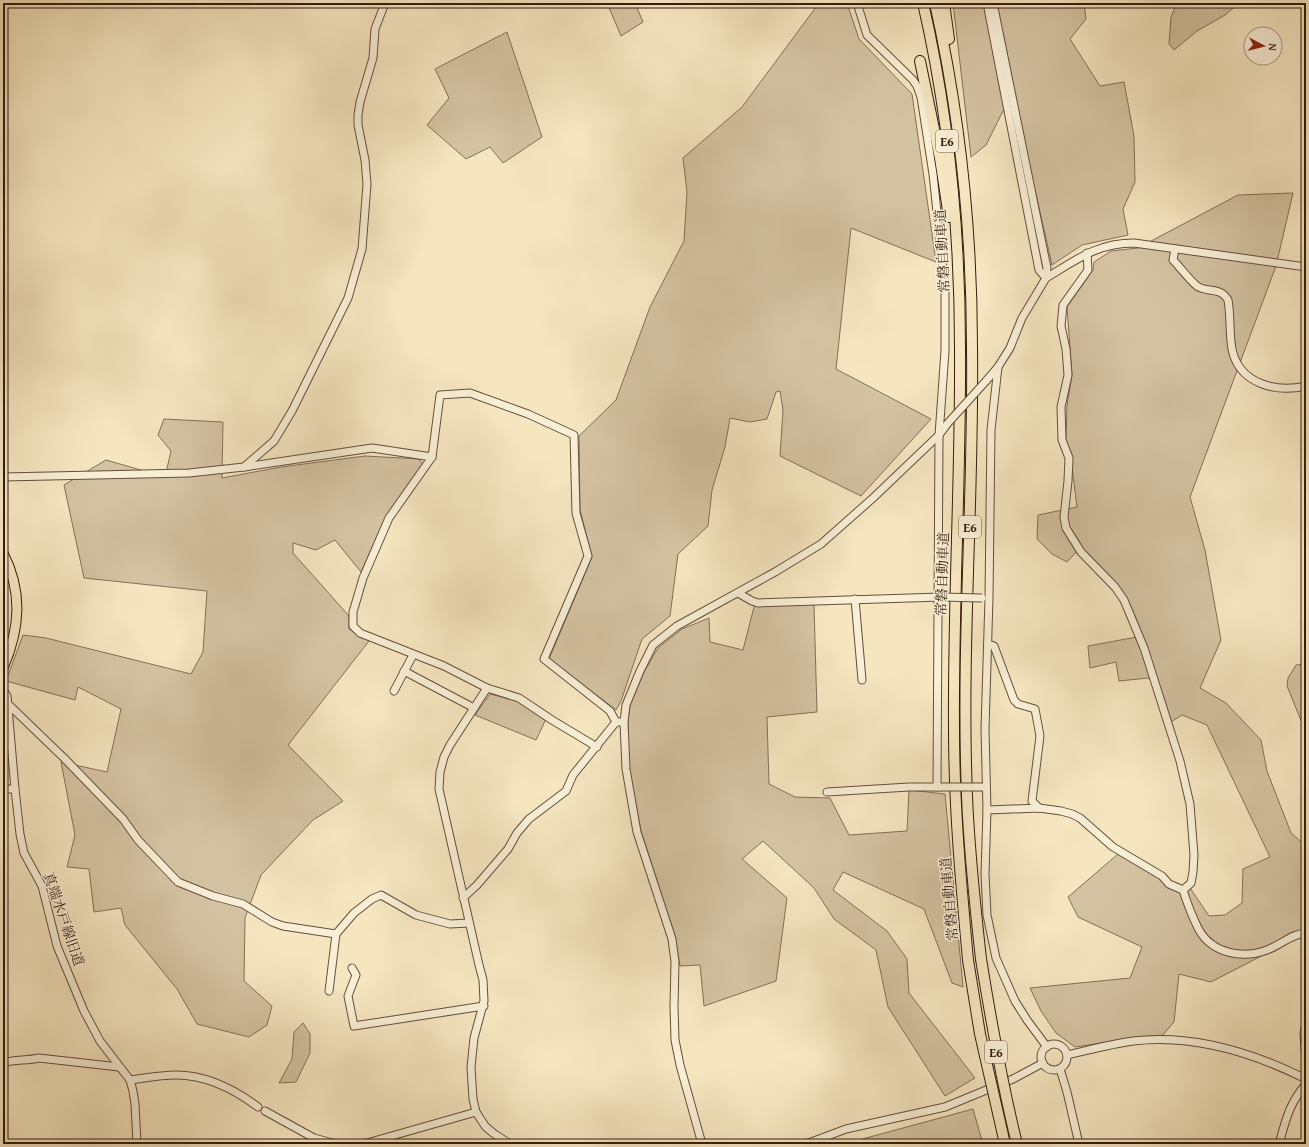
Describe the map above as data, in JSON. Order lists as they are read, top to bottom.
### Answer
{
  "streets": {
    "highway": ["E6", "常磐自動車道"],
    "street": ["真端水戸線旧道"]
  },
  "north": "right"
}
